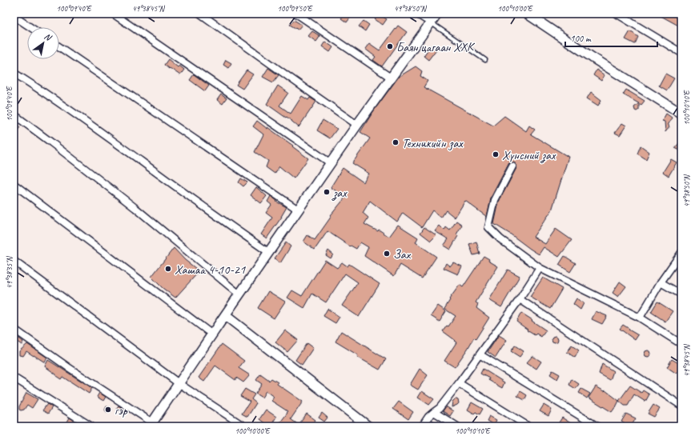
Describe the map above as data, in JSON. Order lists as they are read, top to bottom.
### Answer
{
  "places": [
    "Баян цагаан ХХК",
    "Техникийн зах",
    "Хүнсний зах",
    "зах",
    "Зах",
    "Хашаа 4-10-21",
    "гэр"
  ],
  "scale_bar": "100 m",
  "north": "top right",
  "coordinates": [
    "100°09'40\"E",
    "49°38'45\"N",
    "100°09'50\"E",
    "49°38'50\"N",
    "100°10'00\"E",
    "100°10'10\"E",
    "49°38'35\"N"
  ]
}
